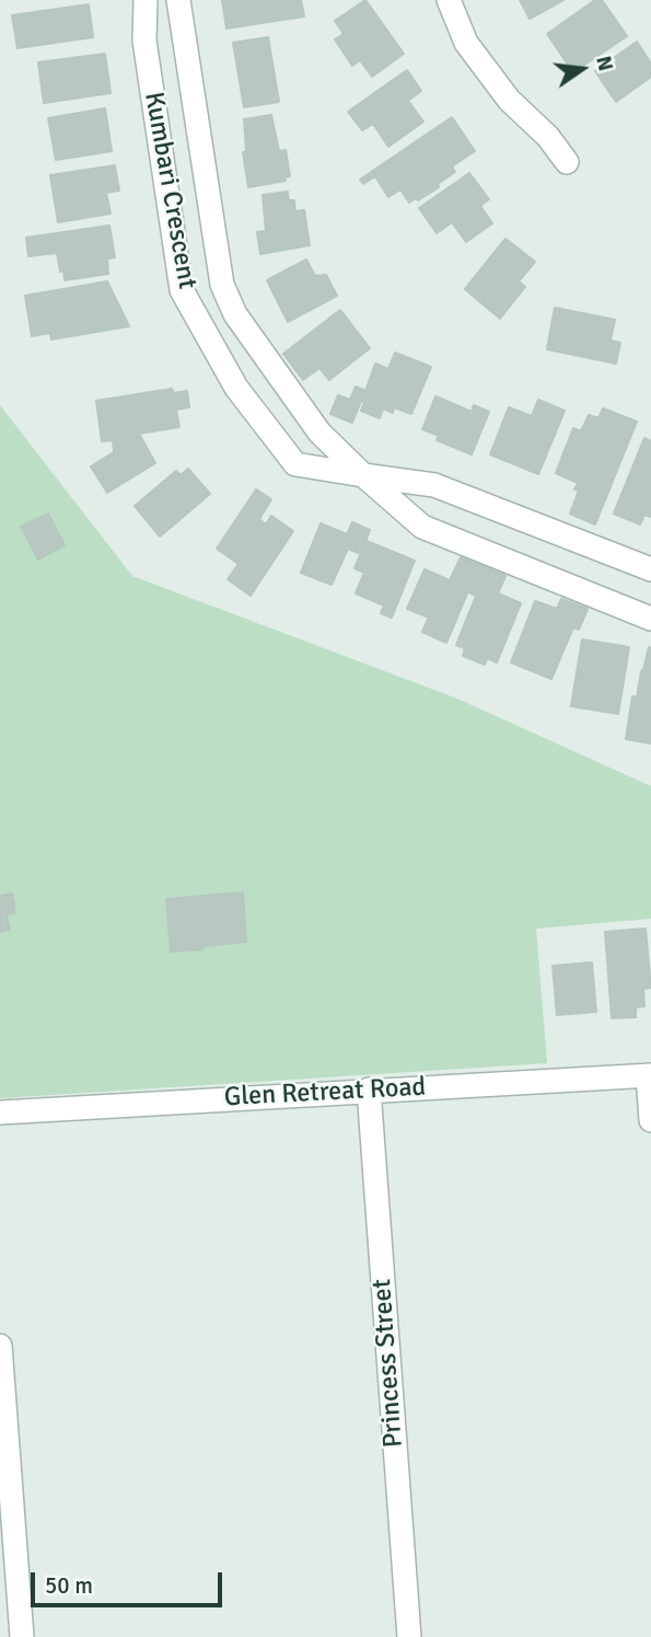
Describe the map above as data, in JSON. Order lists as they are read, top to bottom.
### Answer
{
  "streets": {
    "street": ["Kumbari Crescent", "Glen Retreat Road", "Princess Street"]
  },
  "crossings": [
    ["Glen Retreat Road", "Princess Street"]
  ],
  "scale_bar": "50 m",
  "north": "right"
}
